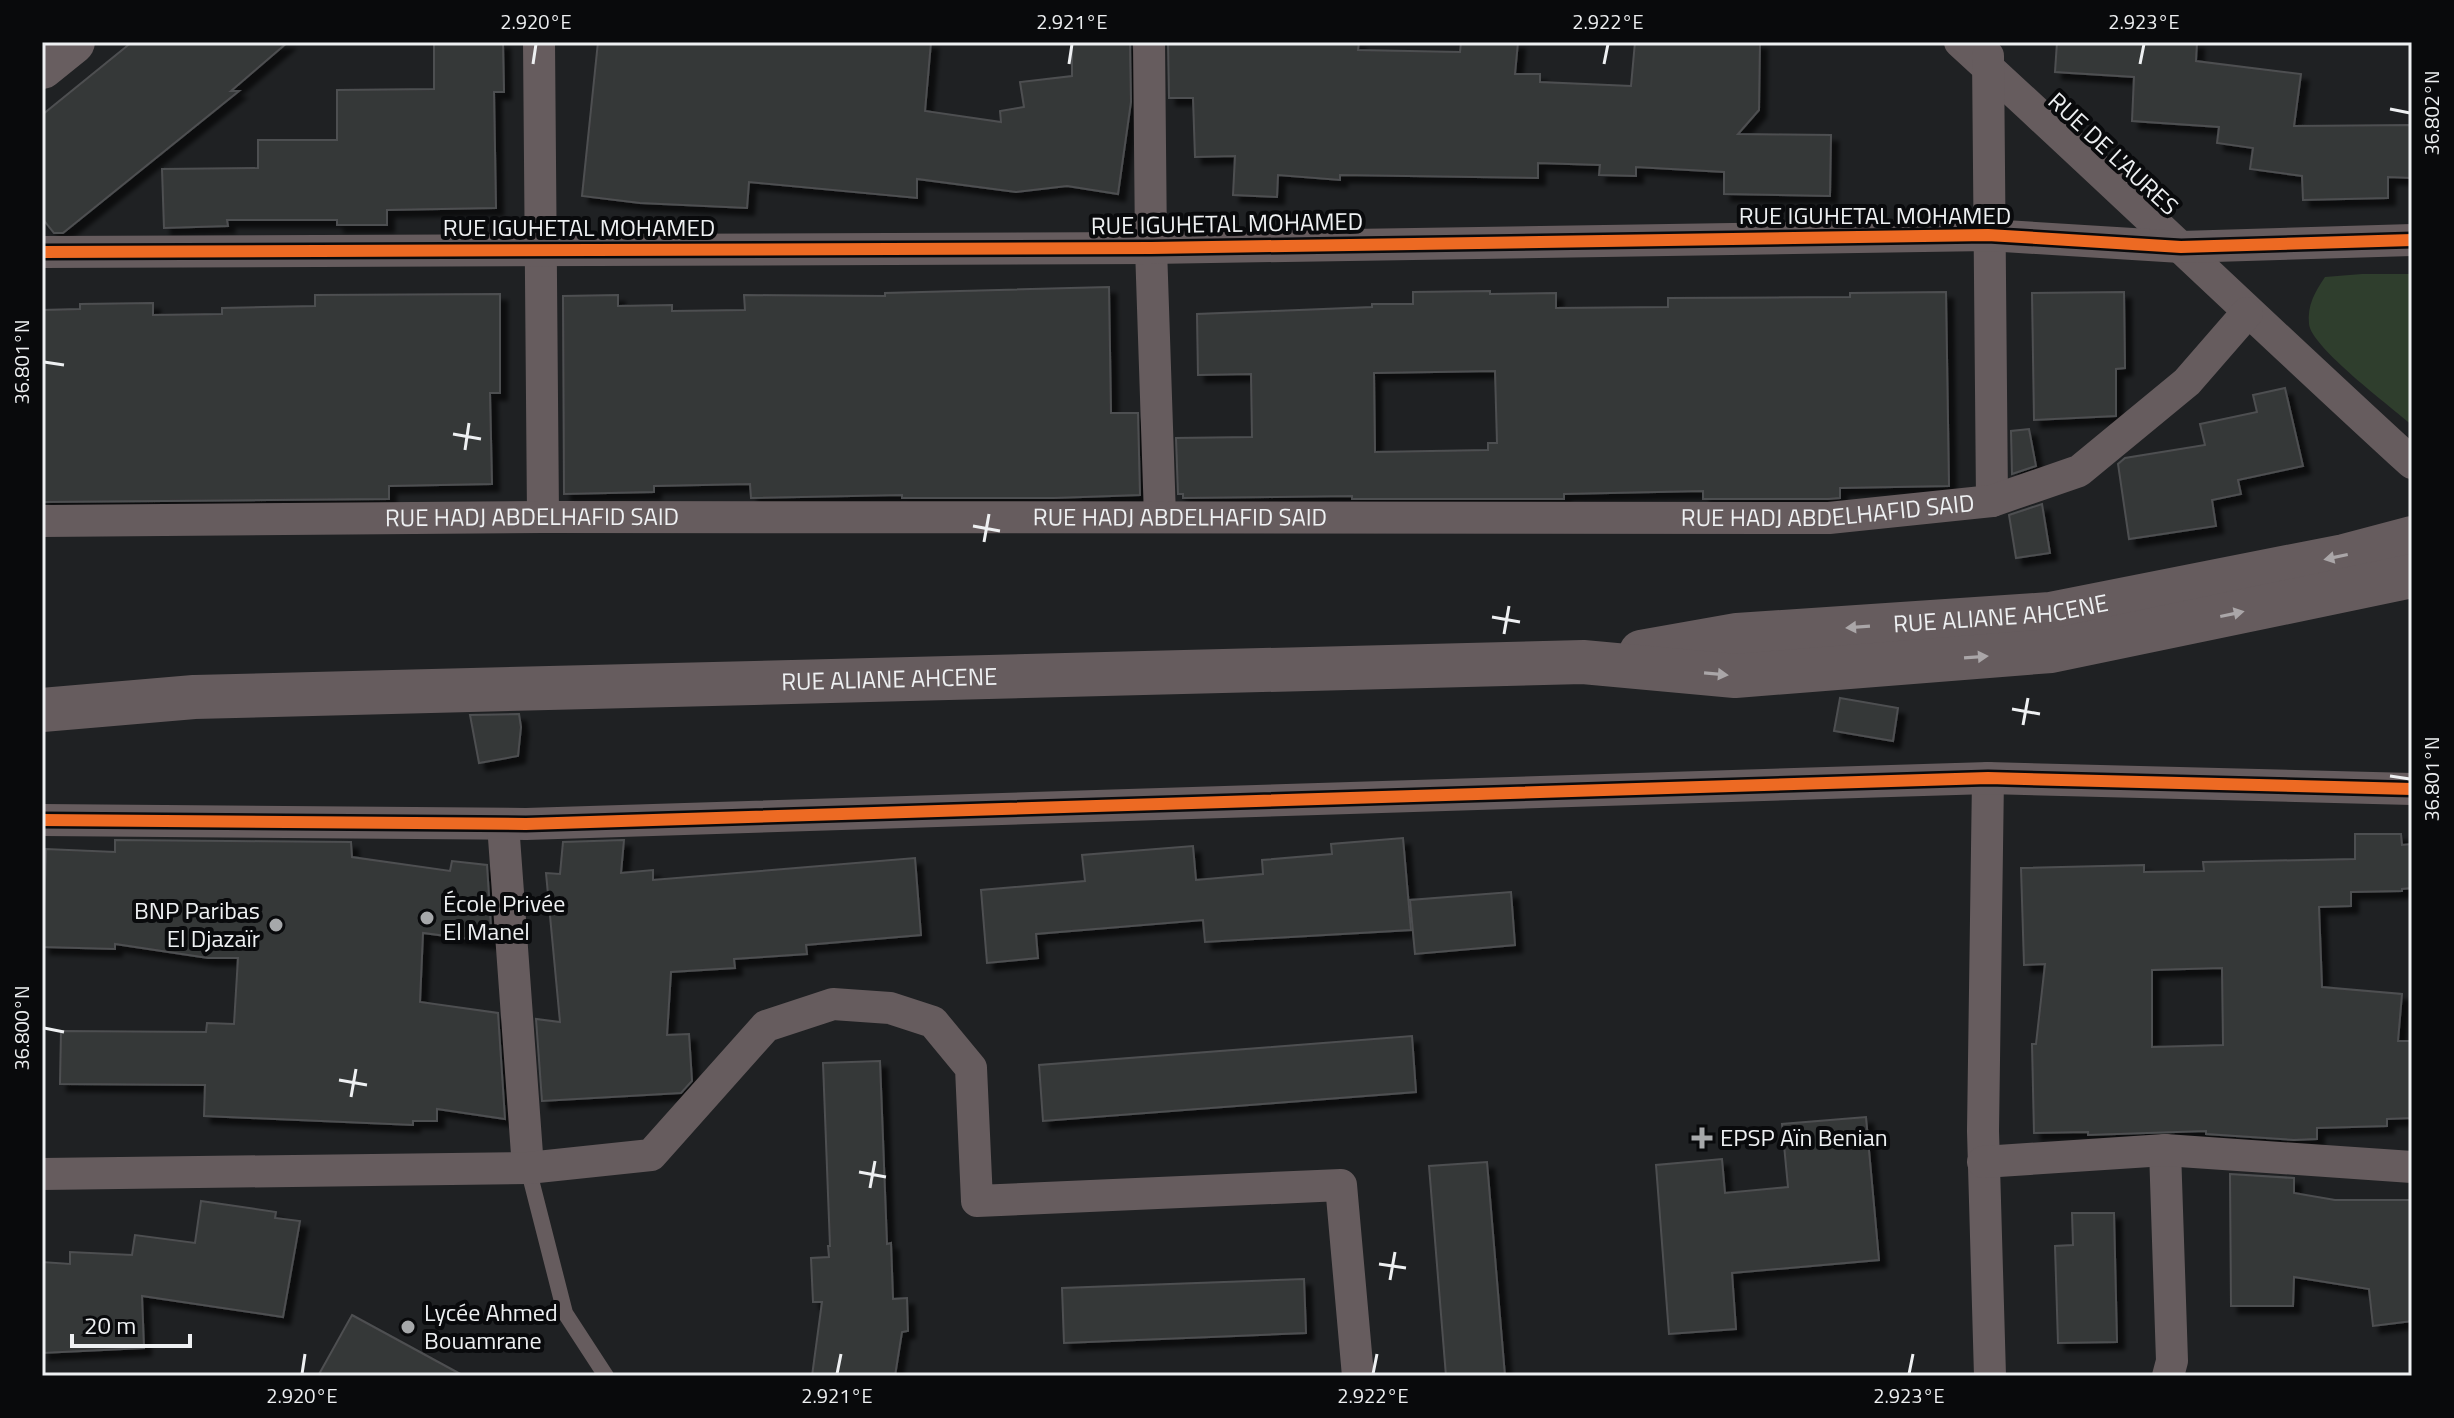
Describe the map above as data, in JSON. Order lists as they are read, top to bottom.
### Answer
{
  "streets": {
    "main road": ["RUE ALIANE AHCENE"],
    "street": ["RUE DE L'AURES", "RUE IGUHETAL MOHAMED", "RUE HADJ ABDELHAFID SAID"]
  },
  "crossings": [
    ["RUE DE L'AURES", "RUE IGUHETAL MOHAMED"],
    ["RUE DE L'AURES", "RUE HADJ ABDELHAFID SAID"]
  ],
  "places": {
    "other": ["École Privée El Manel", "BNP Paribas El Djazaïr", "Lycée Ahmed Bouamrane"],
    "health": ["EPSP Aïn Benian"]
  },
  "scale_bar": "20 m",
  "coordinates": [
    "2.920°E",
    "2.921°E",
    "2.922°E",
    "2.923°E",
    "36.802°N",
    "36.801°N",
    "36.800°N"
  ]
}
